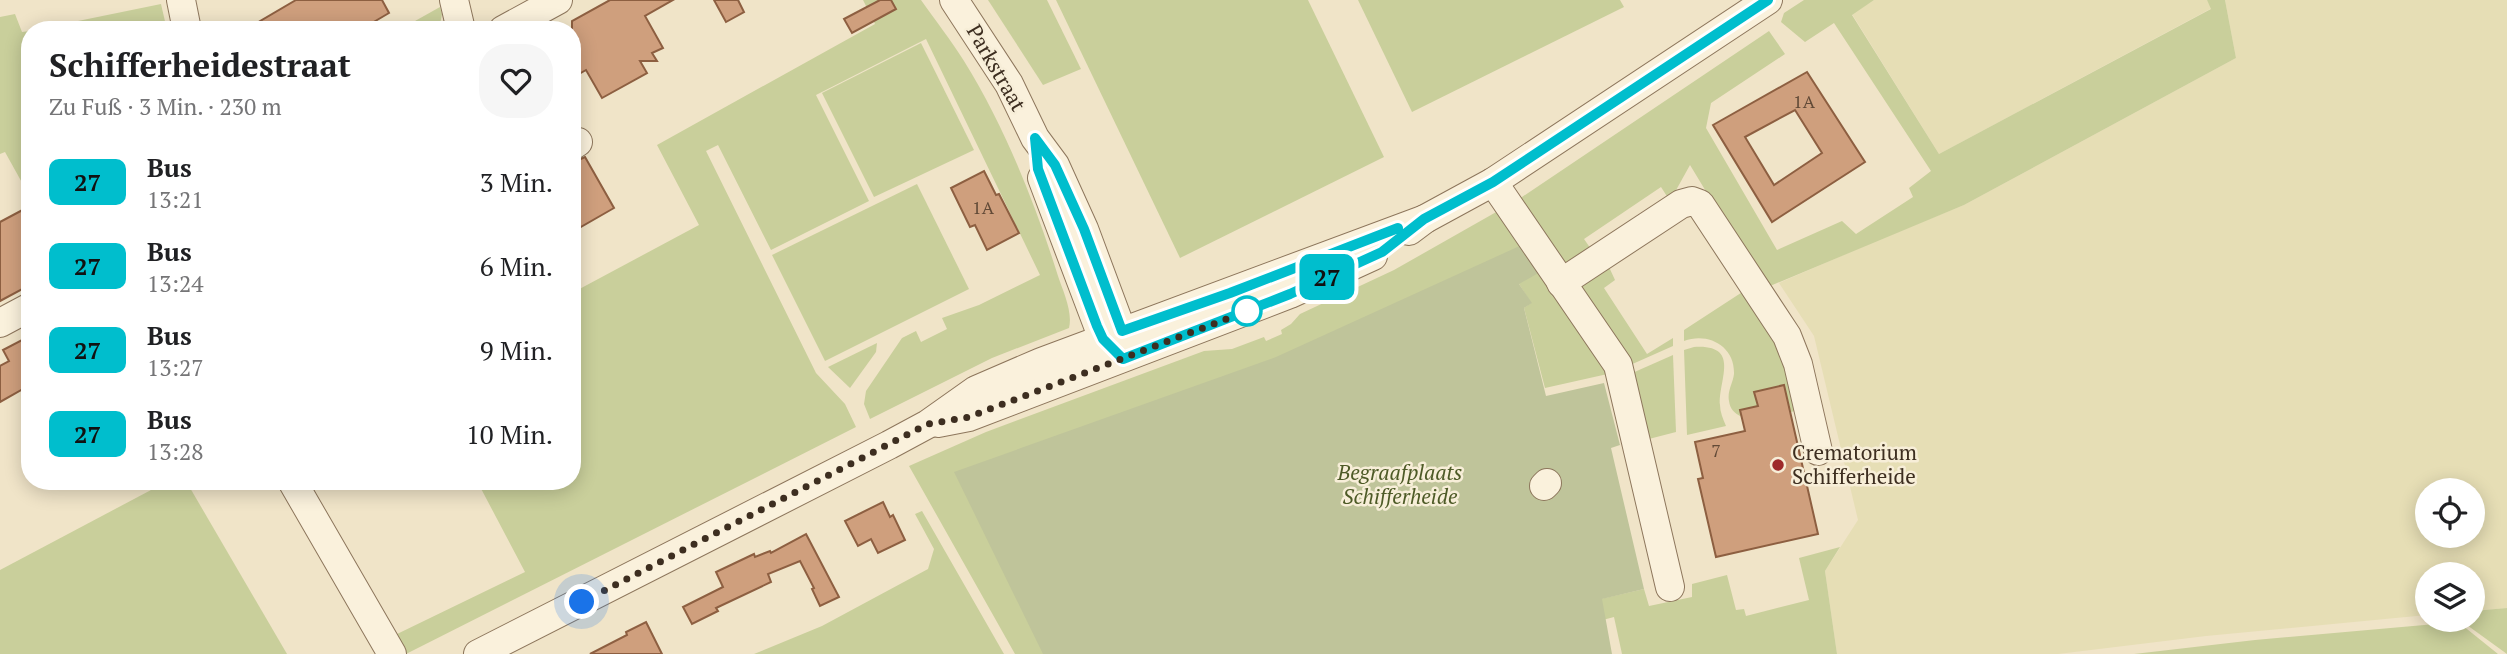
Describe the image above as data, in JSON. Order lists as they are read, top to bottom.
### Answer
{
  "streets": {
    "street": ["Parkstraat"]
  },
  "parks": ["Begraafplaats Schifferheide"],
  "places": ["Crematorium Schifferheide"],
  "lines": ["bus line 27"],
  "house_numbers": ["1A", "1A", "7"],
  "page": {
    "on_map": "27",
    "heading": ["Schifferheidestraat", "Zu Fuß · 3 Min. · 230 m"],
    "list": [
      {
        "mark": "27",
        "name": "Bus",
        "note": "13:21",
        "value": "3 Min."
      },
      {
        "mark": "27",
        "name": "Bus",
        "note": "13:24",
        "value": "6 Min."
      },
      {
        "mark": "27",
        "name": "Bus",
        "note": "13:27",
        "value": "9 Min."
      },
      {
        "mark": "27",
        "name": "Bus",
        "note": "13:28",
        "value": "10 Min."
      }
    ]
  }
}
